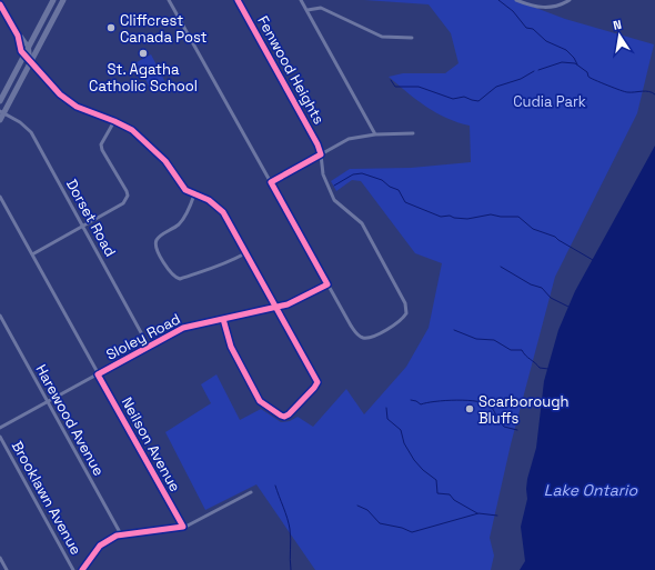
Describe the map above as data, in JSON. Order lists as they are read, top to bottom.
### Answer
{
  "streets": {
    "street": [
      "Fenwood Heights",
      "Dorset Road",
      "Sloley Road",
      "Harewood Avenue",
      "Neilson Avenue",
      "Brooklawn Avenue"
    ]
  },
  "crossings": [
    ["Fenwood Heights", "Sloley Road"],
    ["Dorset Road", "Sloley Road"],
    ["Sloley Road", "Harewood Avenue"],
    ["Sloley Road", "Neilson Avenue"]
  ],
  "water": ["Lake Ontario"],
  "parks": ["Cudia Park"],
  "places": ["Cliffcrest Canada Post", "St. Agatha Catholic School", "Scarborough Bluffs"],
  "north": "top"
}
